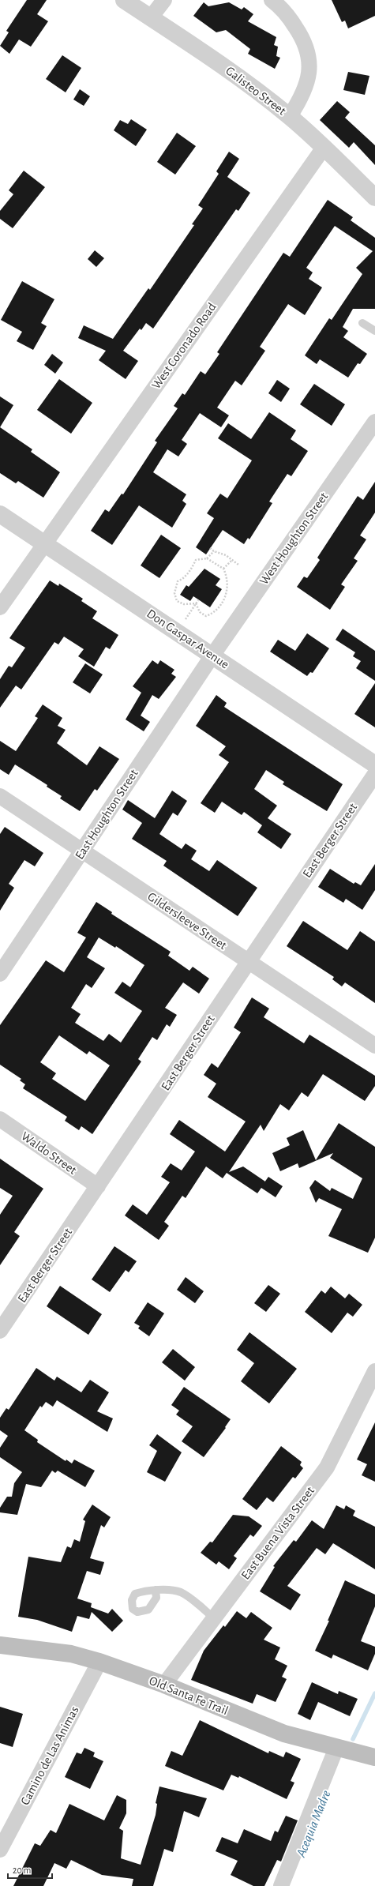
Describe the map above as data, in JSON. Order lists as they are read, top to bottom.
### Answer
{
  "streets": {
    "main road": ["Old Santa Fe Trail"],
    "street": [
      "Galisteo Street",
      "West Coronado Road",
      "West Houghton Street",
      "Don Gaspar Avenue",
      "East Houghton Street",
      "East Berger Street",
      "Gildersleeve Street",
      "Waldo Street",
      "East Buena Vista Street",
      "Camino de Las Animas"
    ]
  },
  "crossings": [
    ["Galisteo Street", "West Coronado Road"],
    ["West Coronado Road", "Don Gaspar Avenue"],
    ["West Houghton Street", "Don Gaspar Avenue"],
    ["West Houghton Street", "East Houghton Street"],
    ["Don Gaspar Avenue", "East Houghton Street"],
    ["East Houghton Street", "Gildersleeve Street"],
    ["East Berger Street", "Gildersleeve Street"],
    ["East Berger Street", "Waldo Street"],
    ["East Buena Vista Street", "Old Santa Fe Trail"],
    ["Old Santa Fe Trail", "Camino de Las Animas"]
  ],
  "water": ["Acequia Madre"],
  "scale_bar": "20 m"
}
